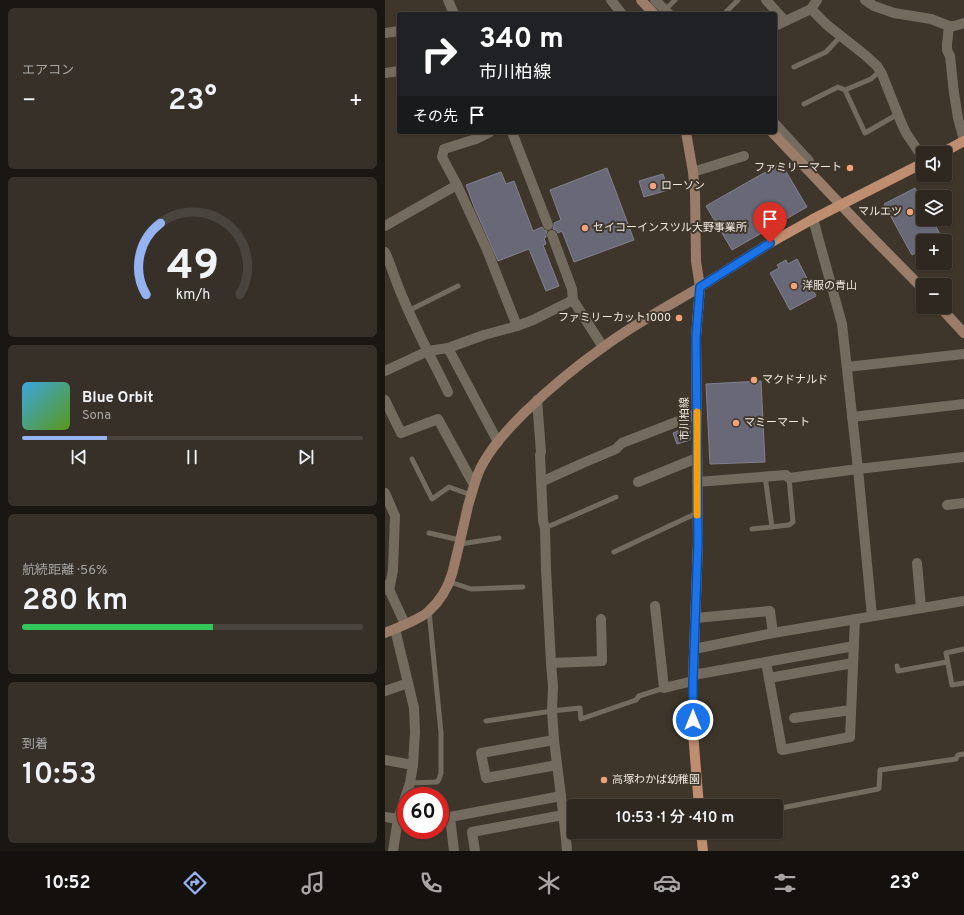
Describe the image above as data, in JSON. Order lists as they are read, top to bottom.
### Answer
{
  "streets": {
    "main road": ["市川柏線"]
  },
  "places": [
    "ファミリーマート",
    "ローソン",
    "マルエツ",
    "セイコーインスツル大野事業所",
    "洋服の青山",
    "ファミリーカット1000",
    "マクドナルド",
    "マミーマート",
    "高塚わかば幼稚園"
  ],
  "page": {
    "tile": [
      "エアコン",
      ["航続距離 · 56%", "280 km"],
      ["到着", "10:53"]
    ],
    "turn": ["340 m", "市川柏線"],
    "heat": ["−", "23°", "+"],
    "then": "その先",
    "map_buttons": ["+", "−"],
    "song": ["Blue Orbit", "Sona"],
    "limit": "60",
    "trip": "10:53 · 1 分 · 410 m",
    "tabs": ["10:52", "23°"],
    "gauge": ["49", "km/h"]
  }
}
